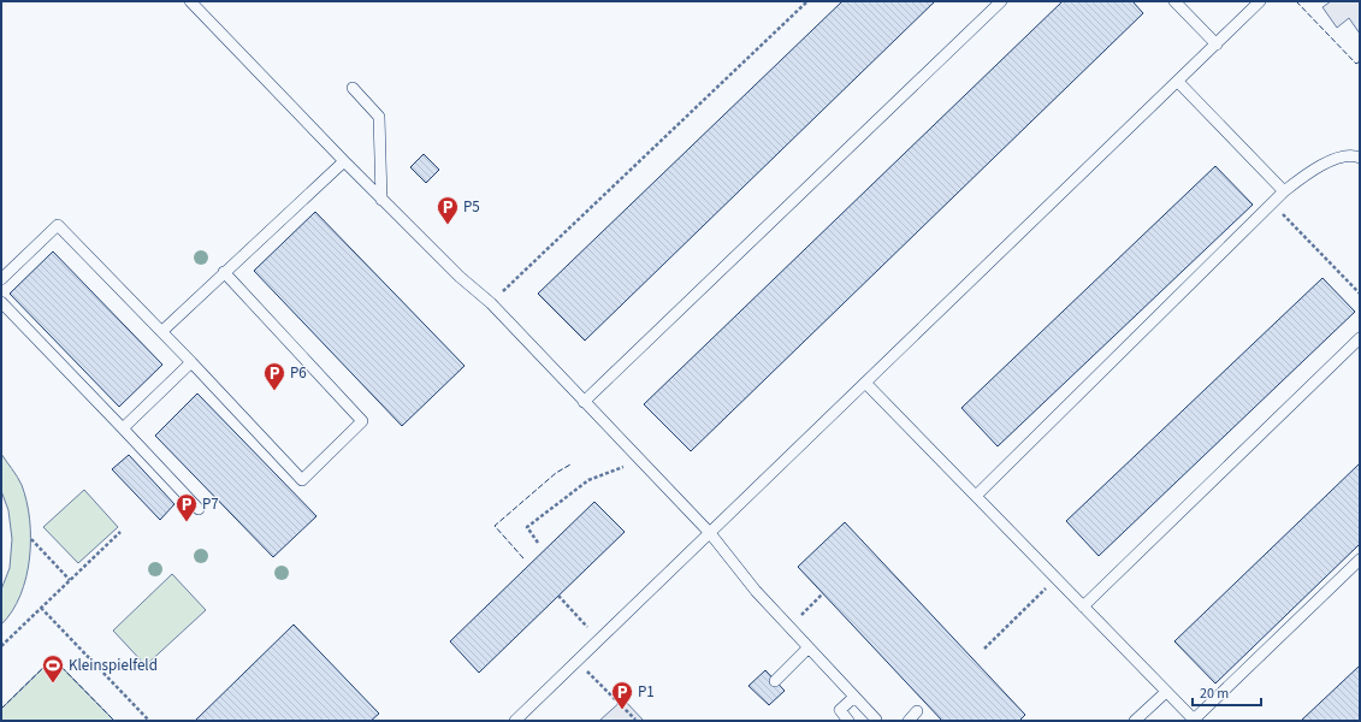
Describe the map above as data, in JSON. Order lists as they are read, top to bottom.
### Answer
{
  "places": {
    "parking": [
      "P5",
      "P6",
      "P7",
      "P1"
    ],
    "sports": ["Kleinspielfeld"]
  },
  "scale_bar": "20 m"
}
